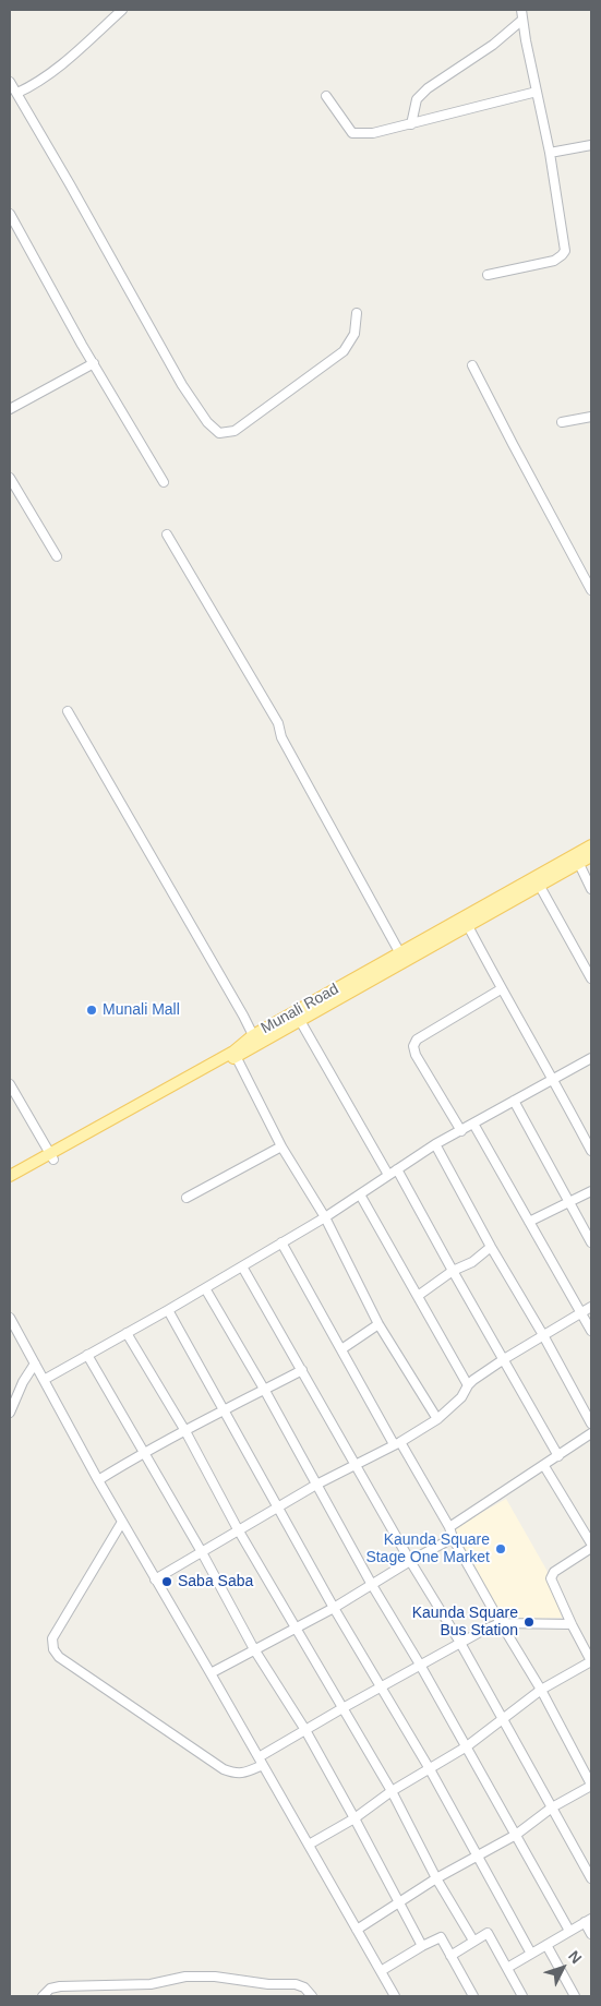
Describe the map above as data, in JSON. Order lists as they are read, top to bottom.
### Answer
{
  "streets": {
    "main road": ["Munali Road"]
  },
  "places": [
    "Munali Mall",
    "Kaunda Square Stage One Market",
    "Saba Saba",
    "Kaunda Square Bus Station"
  ],
  "north": "top right"
}
